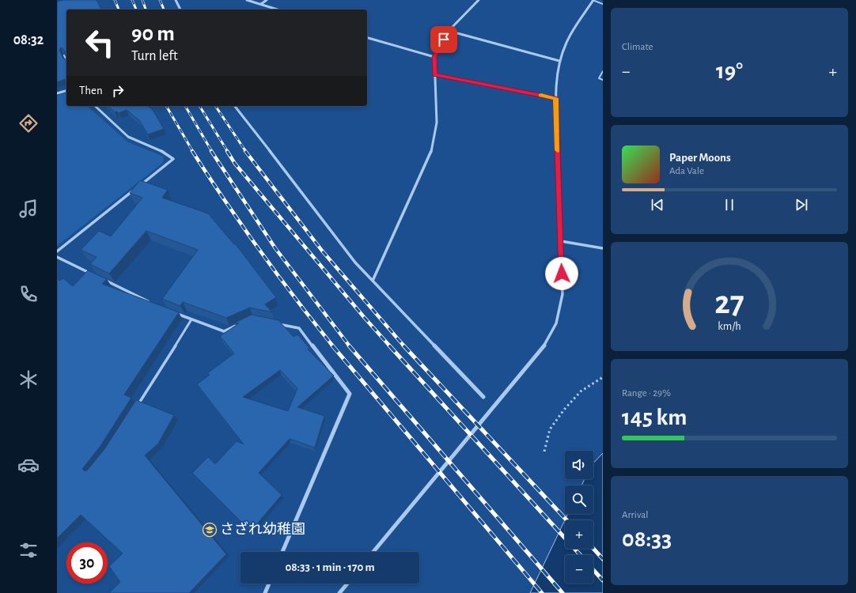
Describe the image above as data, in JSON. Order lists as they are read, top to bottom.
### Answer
{
  "places": {
    "school or university": ["さざれ幼稚園"]
  },
  "page": {
    "tabs": "08:32",
    "tile": [
      "Climate",
      ["Range · 29%", "145 km"],
      ["Arrival", "08:33"]
    ],
    "turn": ["90 m", "Turn left"],
    "heat": ["−", "19°", "+"],
    "then": "Then",
    "song": ["Paper Moons", "Ada Vale"],
    "map_buttons": ["+", "−"],
    "limit": "30",
    "trip": "08:33 · 1 min · 170 m",
    "gauge": ["27", "km/h"]
  }
}
